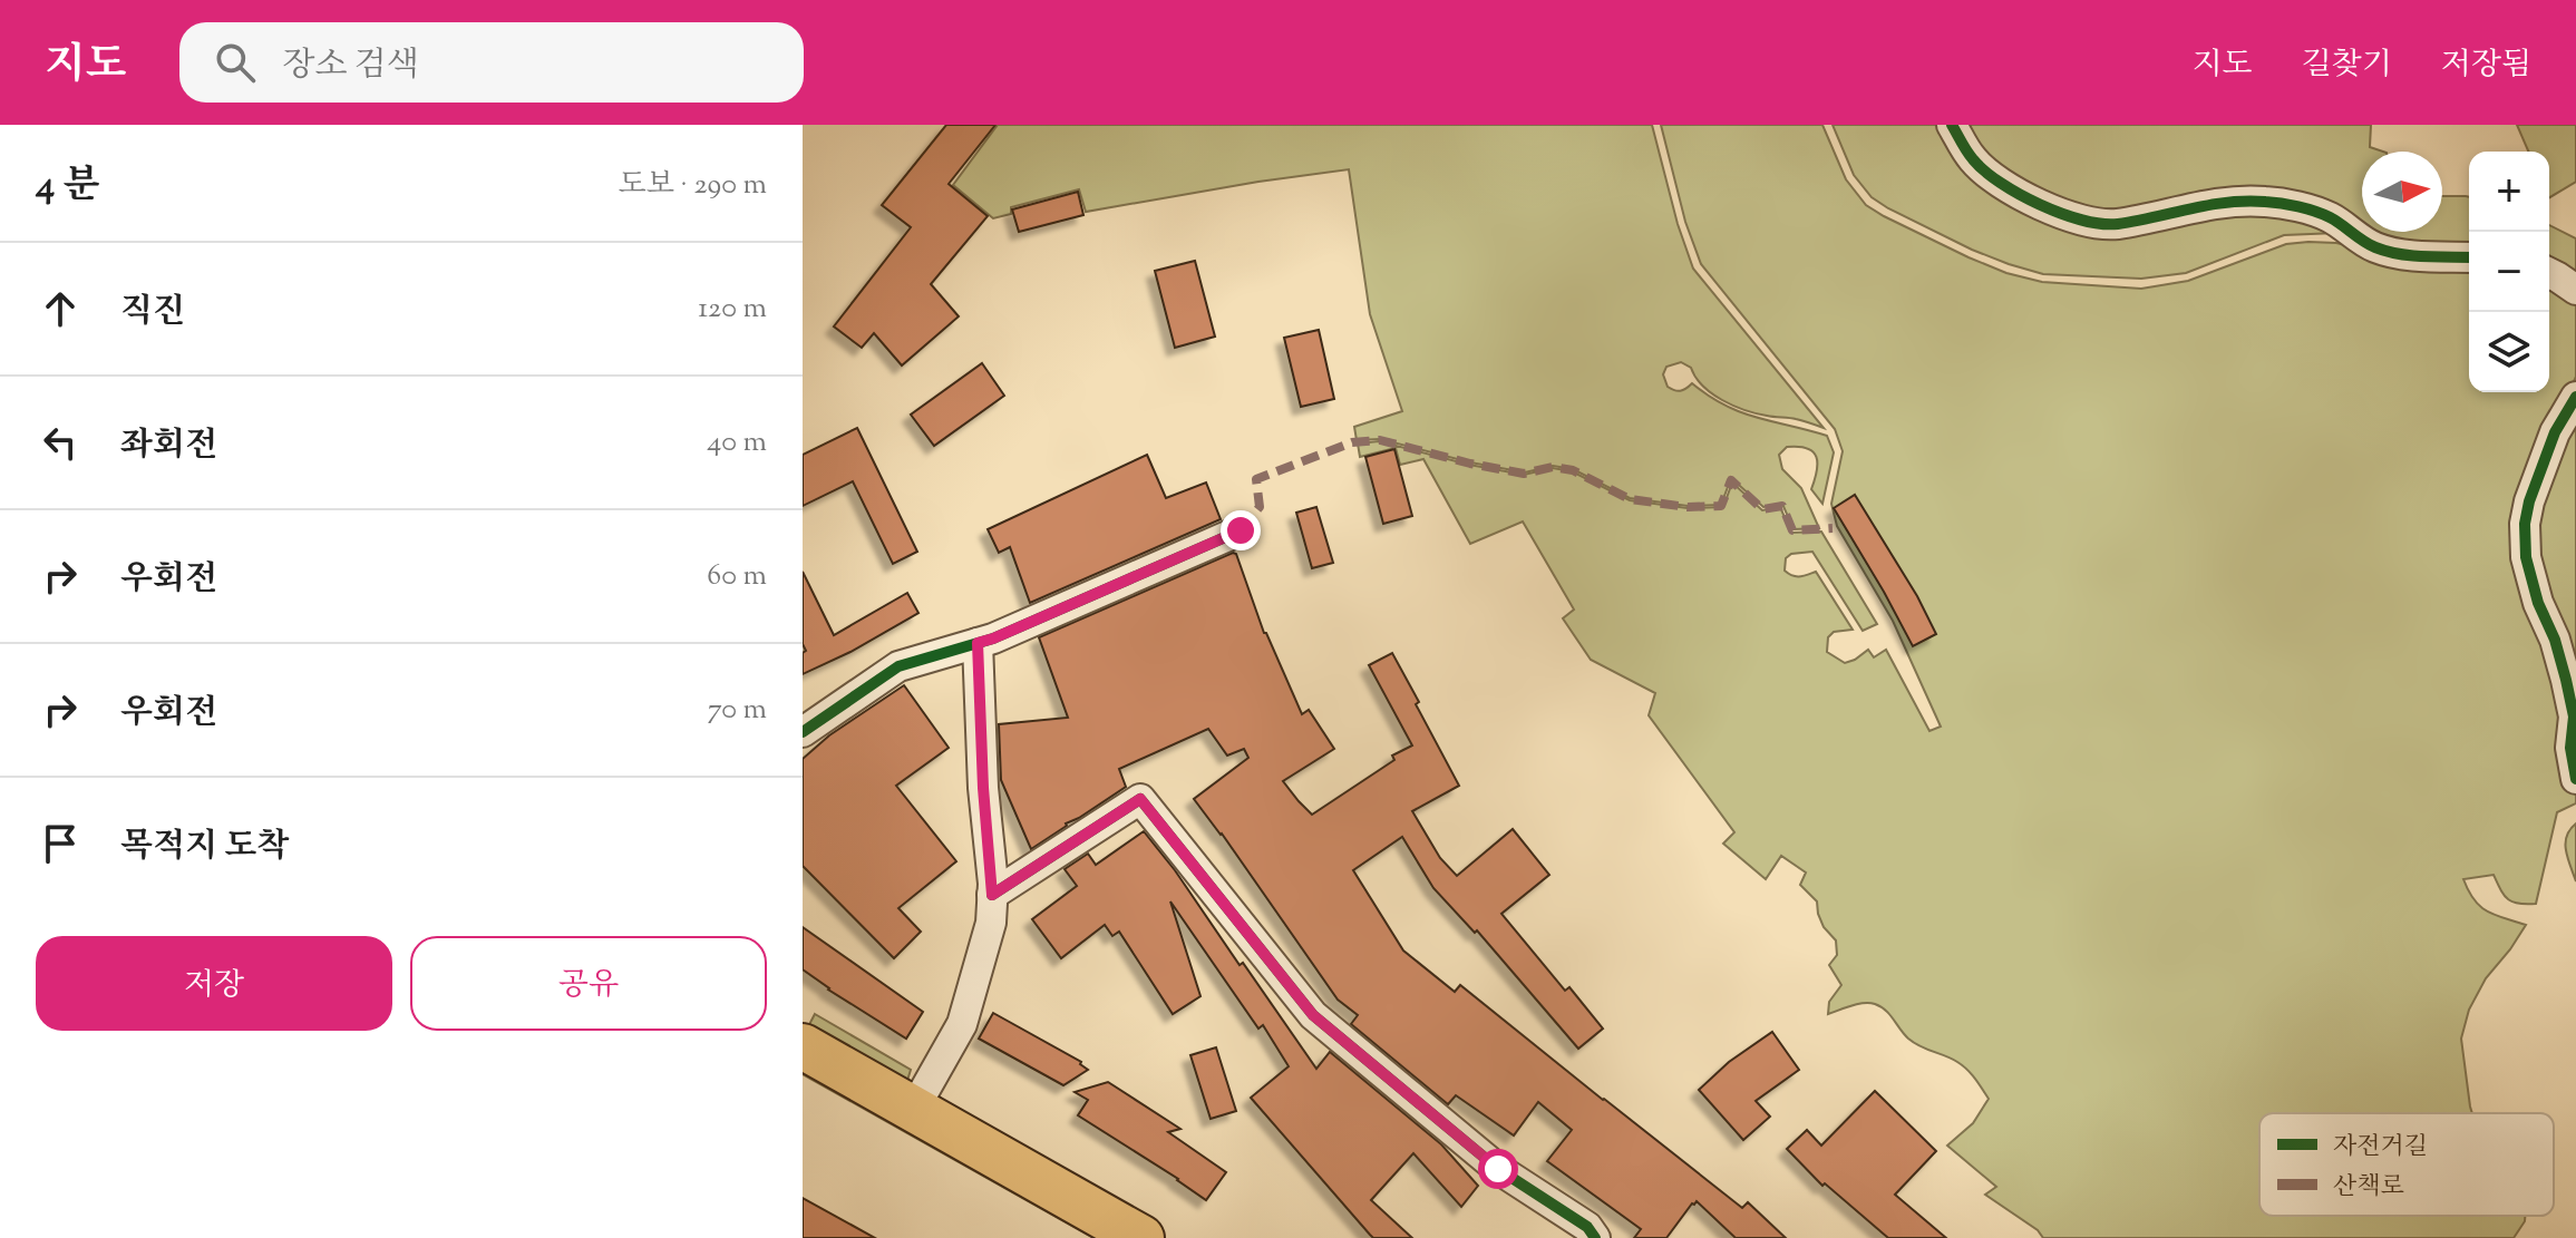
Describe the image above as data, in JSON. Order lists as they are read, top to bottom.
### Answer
{
  "legend": ["자전거길", "산책로"],
  "north": "right",
  "page": {
    "header": "지도",
    "search": "장소 검색",
    "nav": ["지도", "길찾기", "저장됨"],
    "heading": ["4 분", "도보 · 290 m"],
    "map_buttons": ["+", "−"],
    "list": [
      ["직진", "120 m"],
      ["좌회전", "40 m"],
      ["우회전", "60 m"],
      ["우회전", "70 m"],
      "목적지 도착"
    ],
    "buttons": ["저장", "공유"]
  }
}
